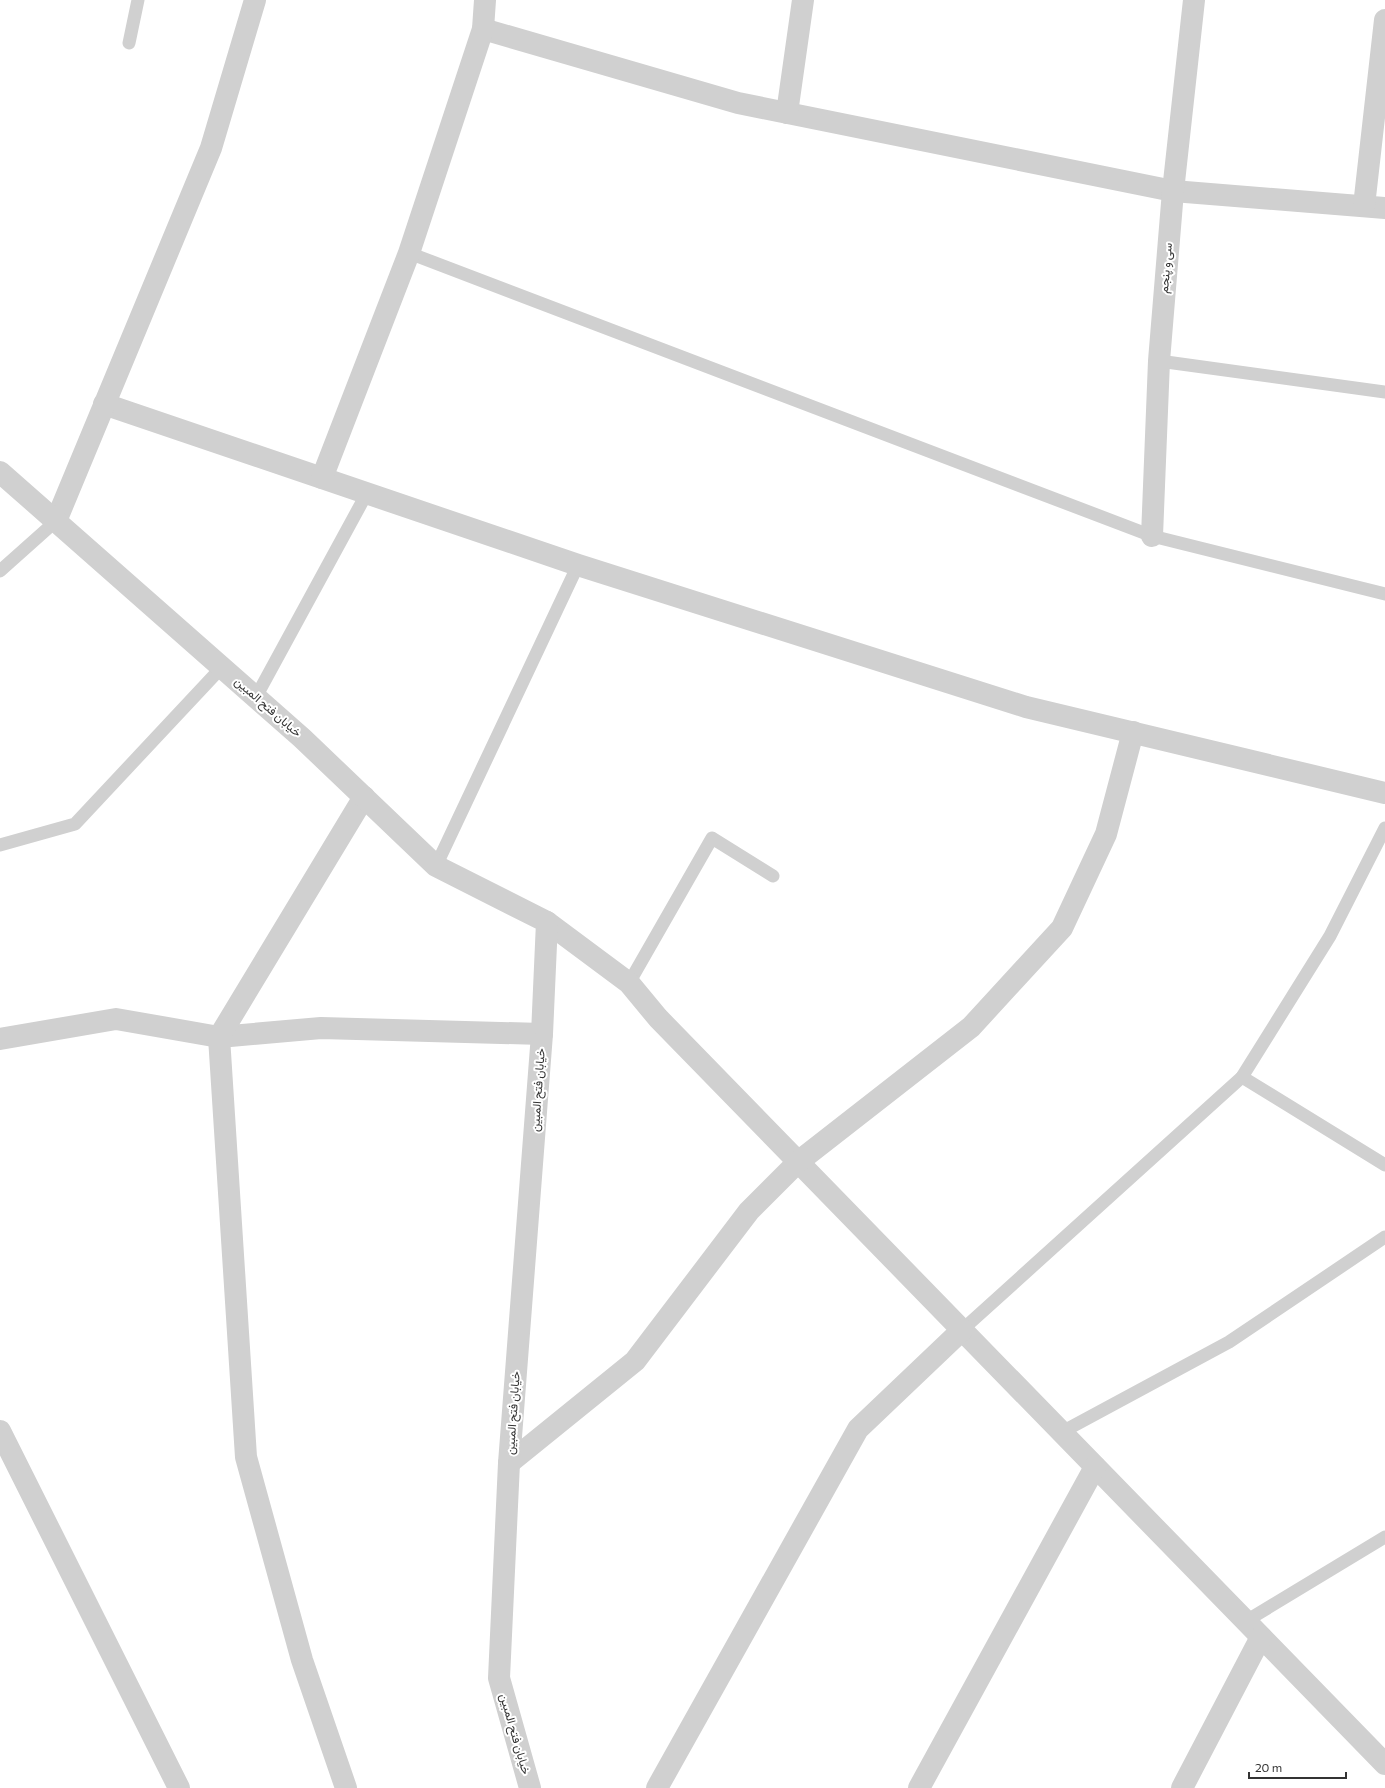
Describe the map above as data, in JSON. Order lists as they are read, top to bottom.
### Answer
{
  "streets": {
    "street": ["سی و پنجم", "خیابان فتح المبین"]
  },
  "scale_bar": "20 m"
}
